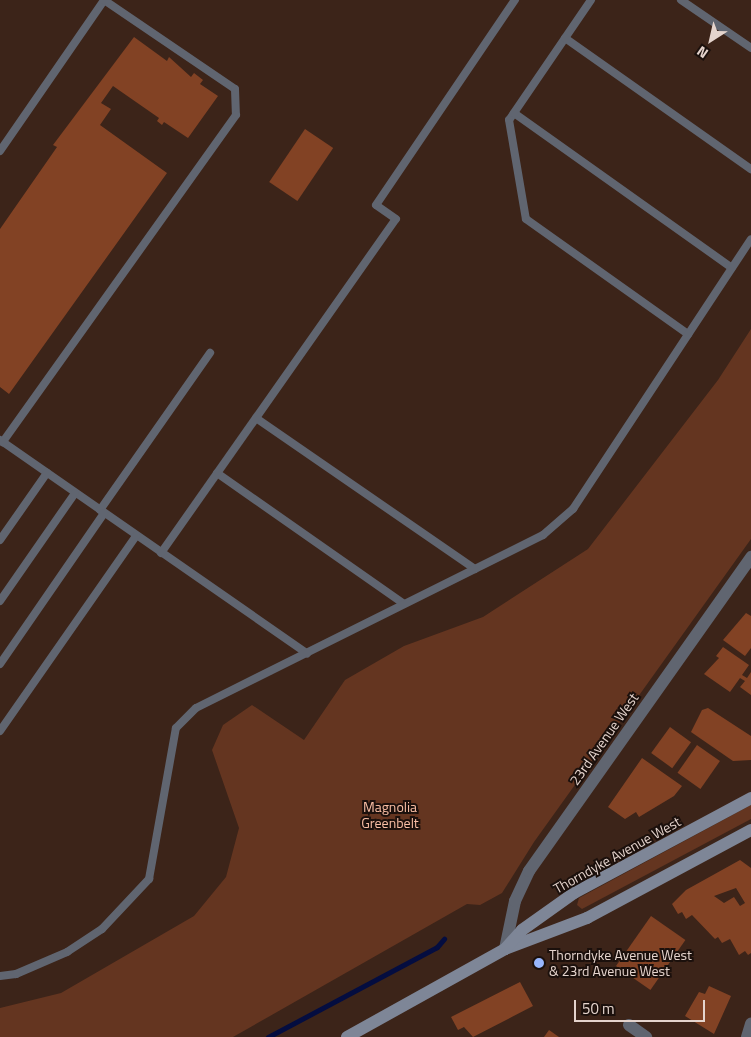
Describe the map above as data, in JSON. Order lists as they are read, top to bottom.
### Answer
{
  "streets": {
    "main road": ["Thorndyke Avenue West"],
    "street": ["23rd Avenue West"]
  },
  "crossings": [
    ["23rd Avenue West", "Thorndyke Avenue West"]
  ],
  "parks": ["Magnolia Greenbelt"],
  "places": ["Thorndyke Avenue West & 23rd Avenue West"],
  "scale_bar": "50 m",
  "north": "bottom left"
}
